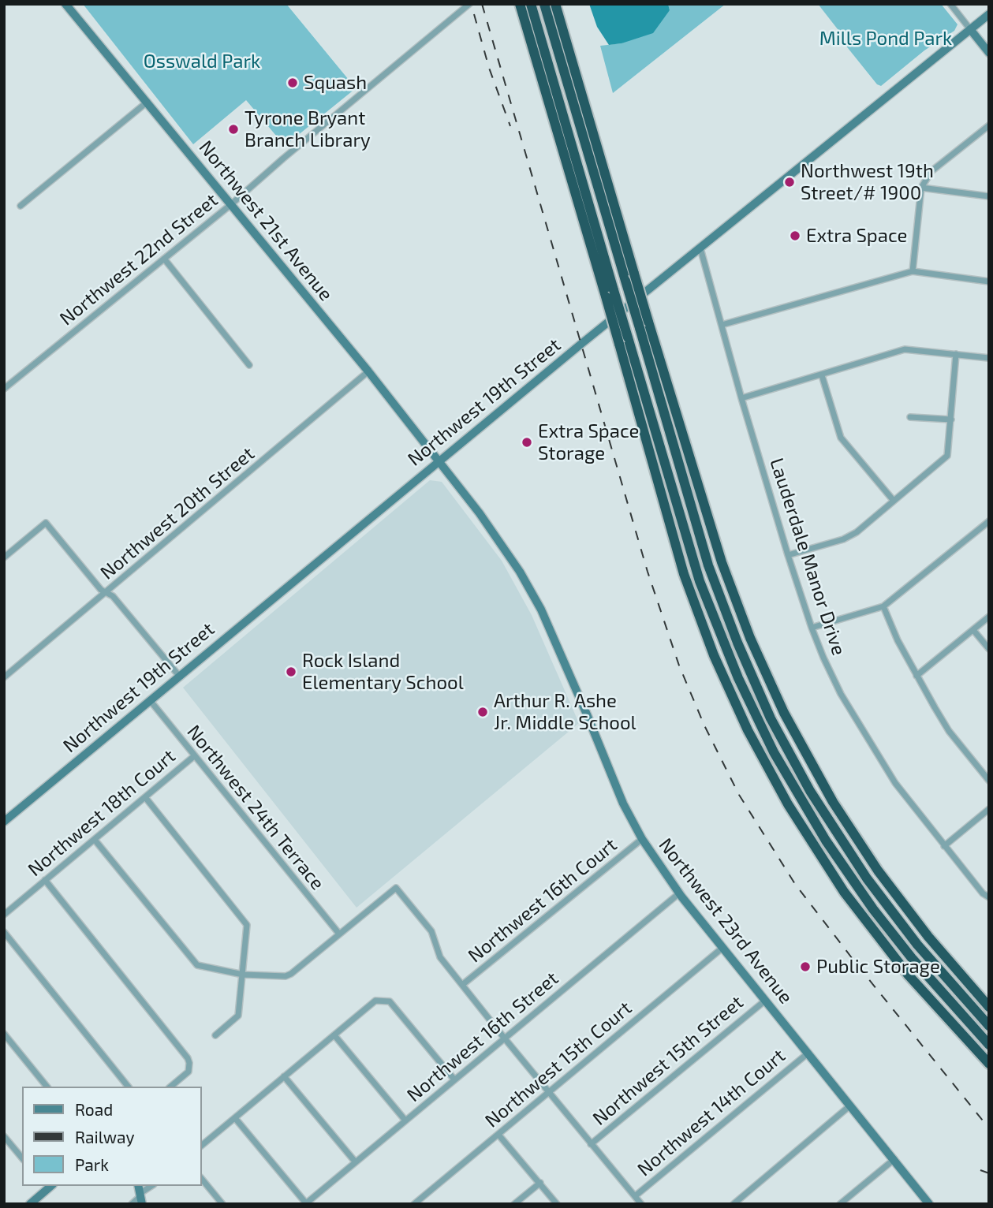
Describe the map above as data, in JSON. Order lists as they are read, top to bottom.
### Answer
{
  "streets": {
    "street": [
      "Northwest 21st Avenue",
      "Northwest 22nd Street",
      "Northwest 19th Street",
      "Northwest 20th Street",
      "Lauderdale Manor Drive",
      "Northwest 24th Terrace",
      "Northwest 18th Court",
      "Northwest 16th Court",
      "Northwest 23rd Avenue",
      "Northwest 16th Street",
      "Northwest 15th Street",
      "Northwest 15th Court",
      "Northwest 14th Court"
    ]
  },
  "crossings": [
    ["Northwest 21st Avenue", "Northwest 22nd Street"],
    ["Northwest 21st Avenue", "Northwest 19th Street"],
    ["Northwest 21st Avenue", "Northwest 20th Street"],
    ["Northwest 21st Avenue", "Northwest 23rd Avenue"],
    ["Northwest 19th Street", "Lauderdale Manor Drive"],
    ["Northwest 19th Street", "Northwest 24th Terrace"],
    ["Northwest 19th Street", "Northwest 23rd Avenue"],
    ["Northwest 24th Terrace", "Northwest 18th Court"],
    ["Northwest 16th Court", "Northwest 23rd Avenue"],
    ["Northwest 23rd Avenue", "Northwest 16th Street"],
    ["Northwest 23rd Avenue", "Northwest 15th Street"],
    ["Northwest 23rd Avenue", "Northwest 15th Court"],
    ["Northwest 23rd Avenue", "Northwest 14th Court"]
  ],
  "parks": ["Mills Pond Park", "Osswald Park"],
  "places": [
    "Squash",
    "Tyrone Bryant Branch Library",
    "Northwest 19th Street/# 1900",
    "Extra Space",
    "Extra Space Storage",
    "Rock Island Elementary School",
    "Arthur R. Ashe Jr. Middle School",
    "Public Storage"
  ],
  "legend": ["Road", "Railway", "Park"]
}
